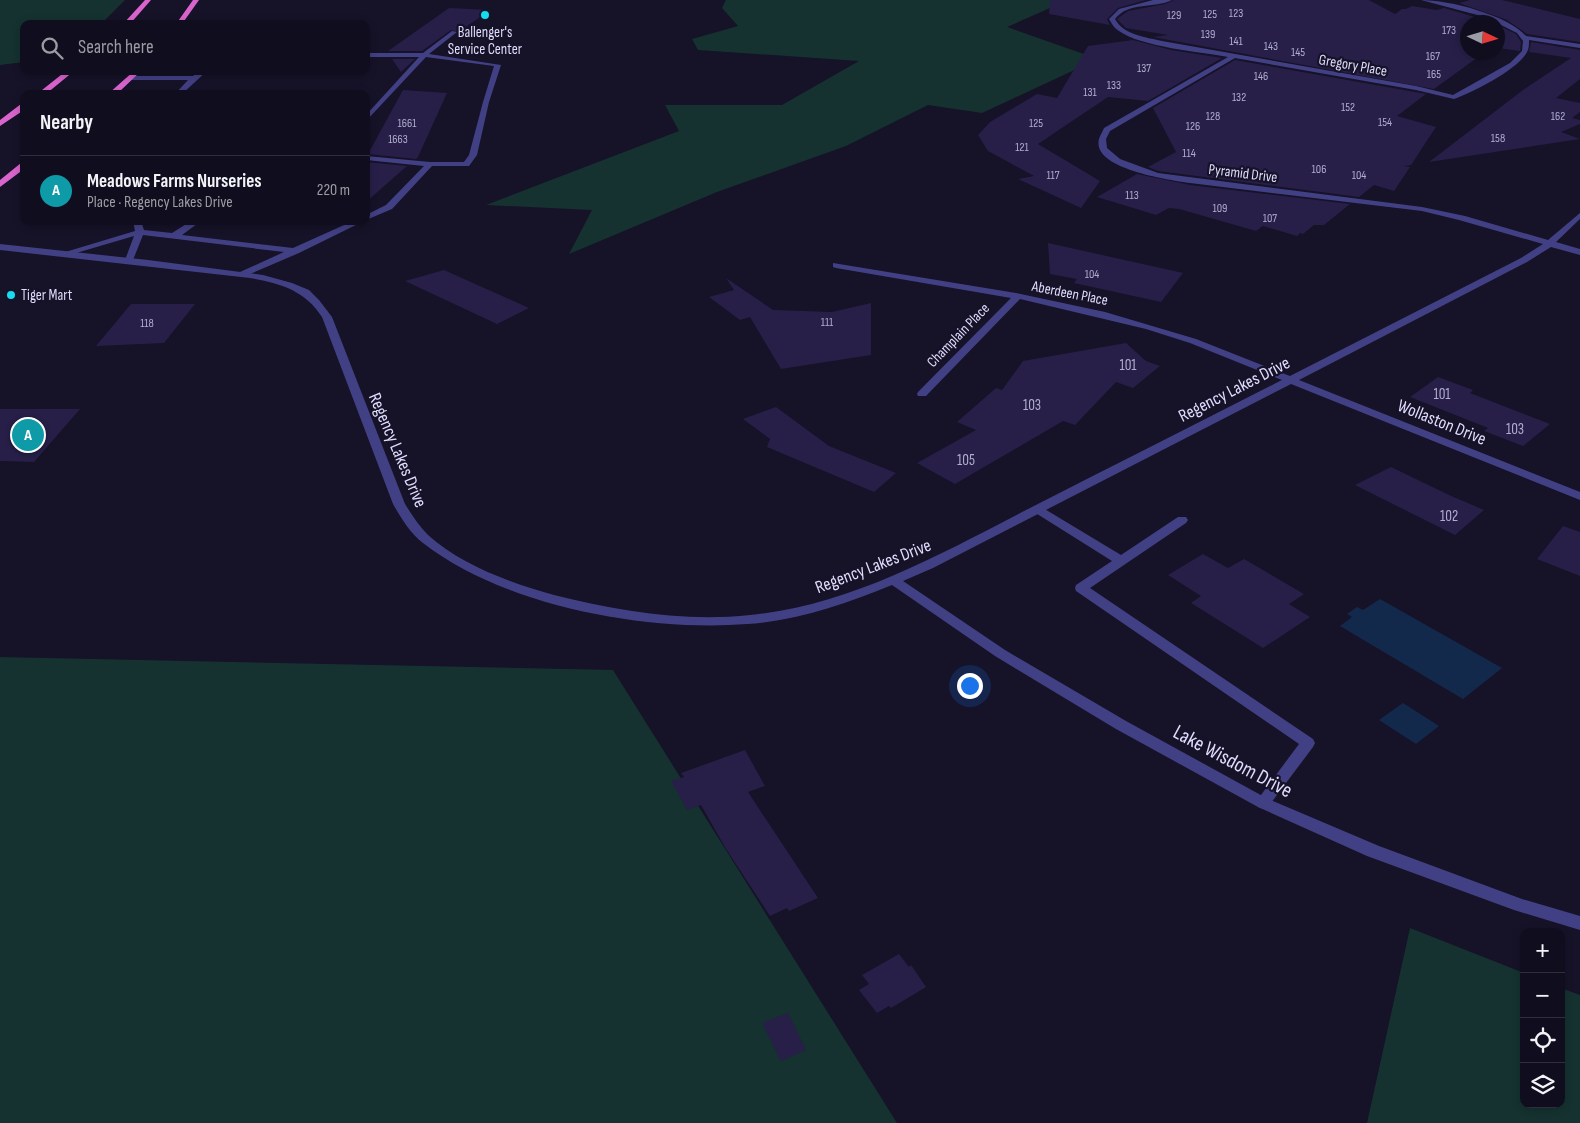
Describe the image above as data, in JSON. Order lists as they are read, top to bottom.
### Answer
{
  "streets": {
    "street": [
      "Gregory Place",
      "Pyramid Drive",
      "Aberdeen Place",
      "Champlain Place",
      "Regency Lakes Drive",
      "Wollaston Drive",
      "Lake Wisdom Drive"
    ]
  },
  "crossings": [
    ["Gregory Place", "Pyramid Drive"],
    ["Pyramid Drive", "Regency Lakes Drive"],
    ["Aberdeen Place", "Champlain Place"],
    ["Aberdeen Place", "Regency Lakes Drive"],
    ["Aberdeen Place", "Wollaston Drive"],
    ["Regency Lakes Drive", "Wollaston Drive"],
    ["Regency Lakes Drive", "Lake Wisdom Drive"]
  ],
  "places": ["Ballenger's Service Center", "Tiger Mart"],
  "house_numbers": [
    "123",
    "125",
    "129",
    "173",
    "139",
    "141",
    "143",
    "145",
    "167",
    "137",
    "165",
    "146",
    "133",
    "131",
    "132",
    "152",
    "128",
    "162",
    "154",
    "1661",
    "125",
    "126",
    "158",
    "1663",
    "121",
    "114",
    "106",
    "117",
    "104",
    "113",
    "109",
    "107",
    "104",
    "111",
    "118",
    "101",
    "101",
    "103",
    "103",
    "105",
    "102"
  ],
  "north": "right",
  "page": {
    "search": "Search here",
    "heading": "Nearby",
    "list": [
      {
        "mark": "A",
        "name": "Meadows Farms Nurseries",
        "note": "Place · Regency Lakes Drive",
        "value": "220 m"
      }
    ],
    "pins": "A",
    "map_buttons": ["+", "−"]
  }
}
